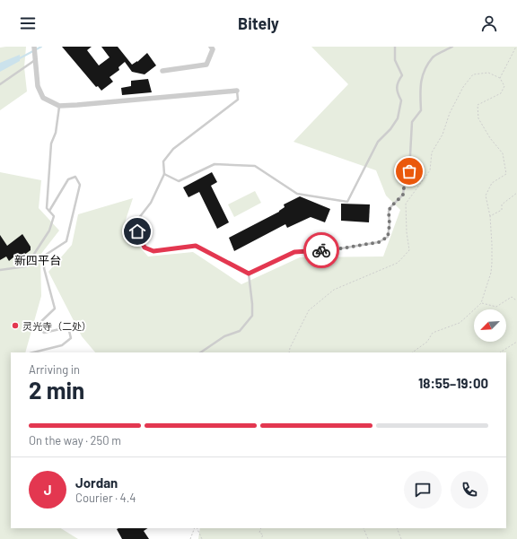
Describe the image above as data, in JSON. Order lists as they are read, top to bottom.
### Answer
{
  "districts": ["新四平台"],
  "places": ["灵光寺（二处）"],
  "north": "bottom left",
  "page": {
    "header": "Bitely",
    "heading": ["2 min", "Arriving in", "18:55–19:00"],
    "panel": ["Jordan", "Courier · 4.4"],
    "bar": "On the way · 250 m",
    "round": "J"
  }
}
